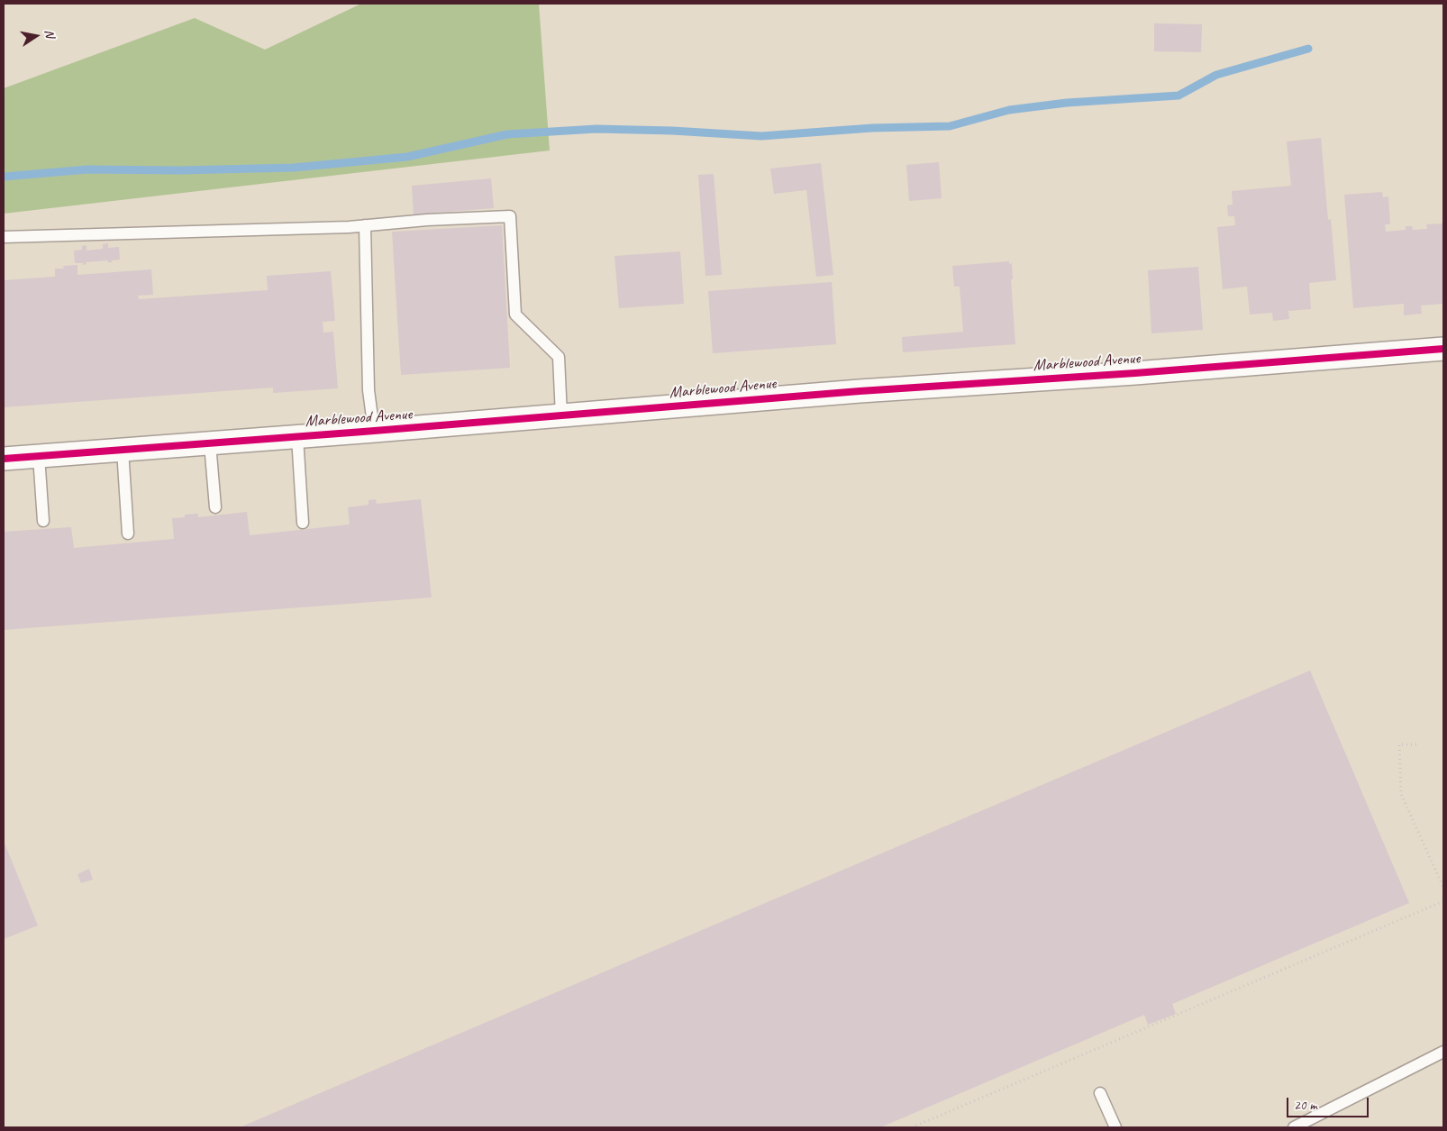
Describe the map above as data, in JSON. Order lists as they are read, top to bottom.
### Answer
{
  "streets": {
    "street": ["Marblewood Avenue"]
  },
  "scale_bar": "20 m",
  "north": "right"
}
